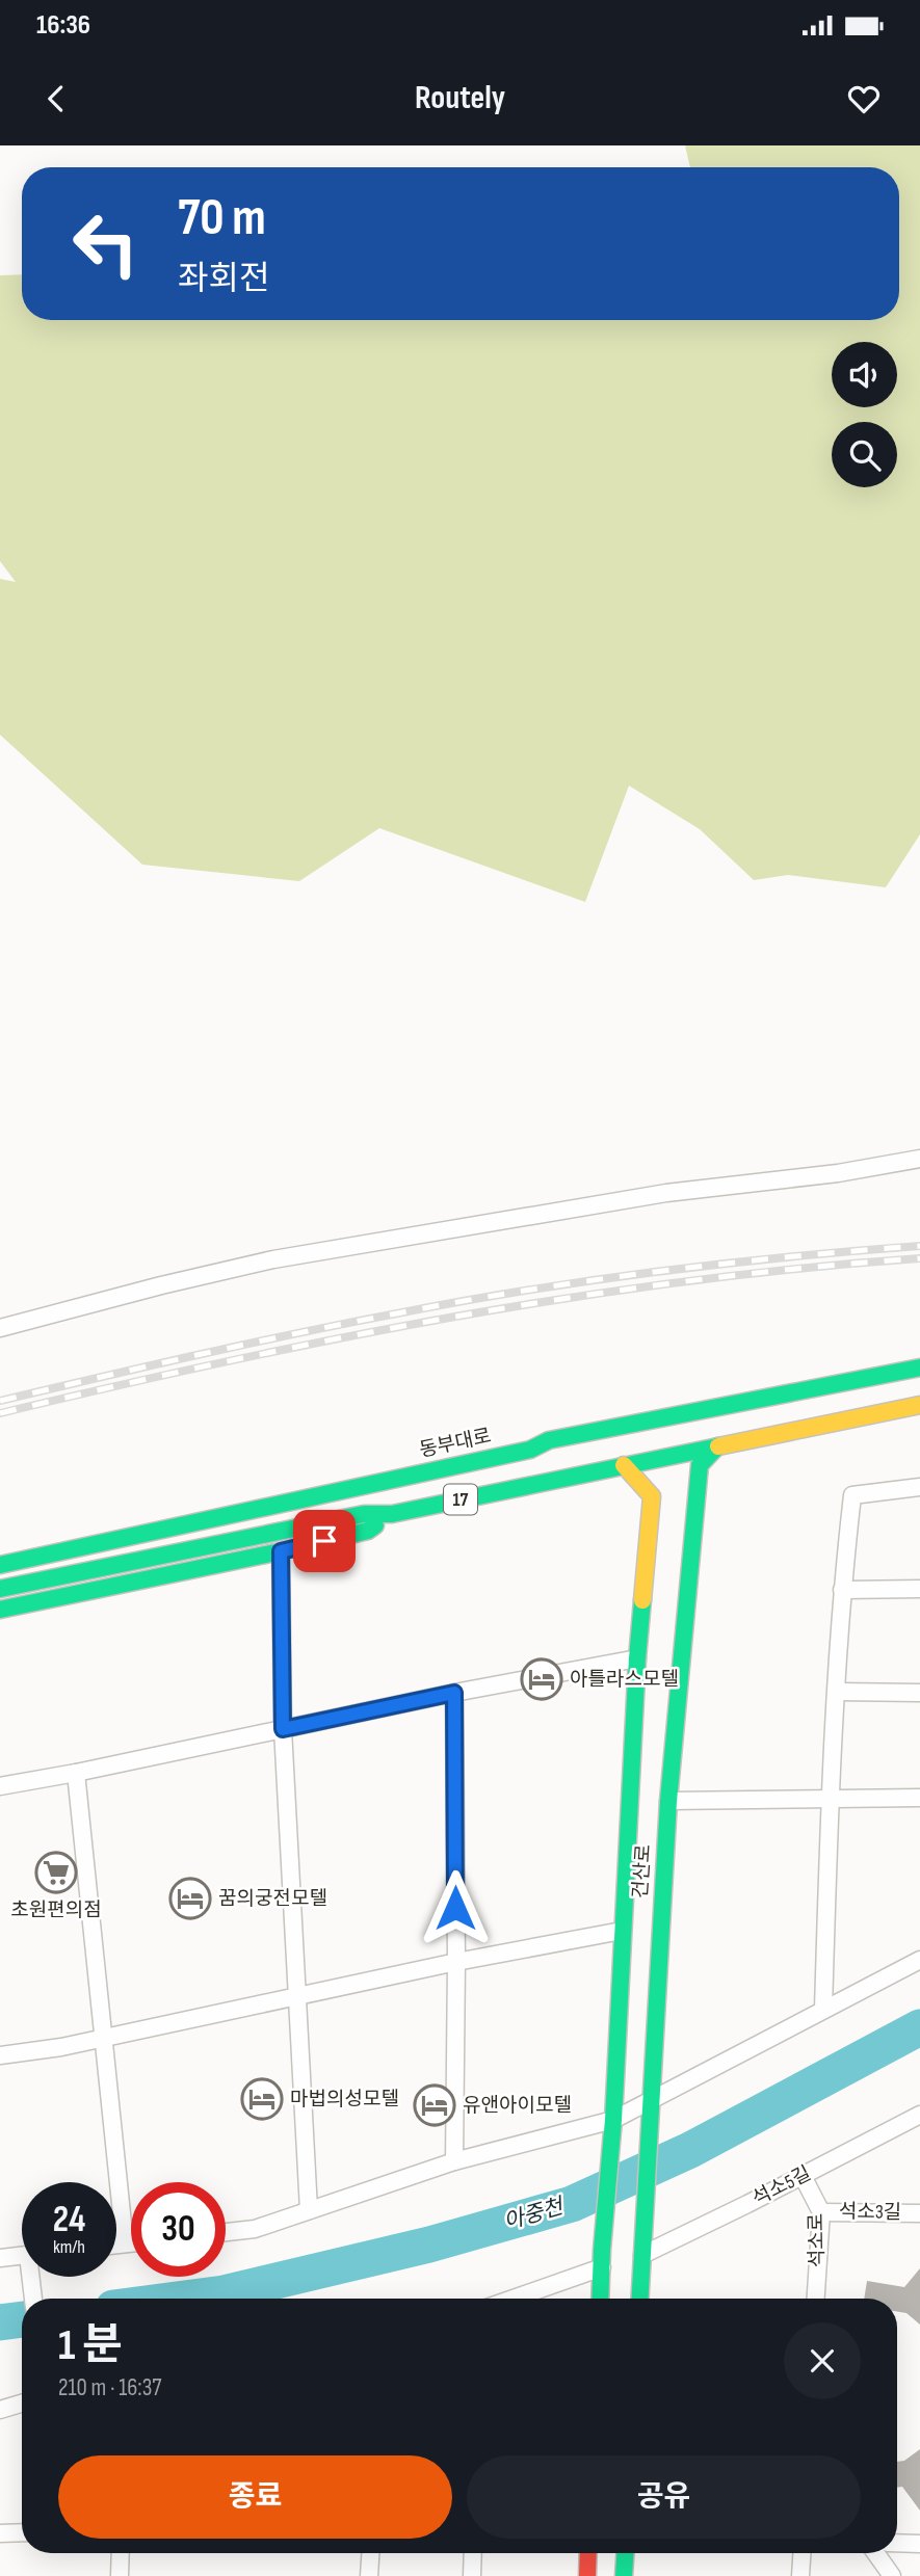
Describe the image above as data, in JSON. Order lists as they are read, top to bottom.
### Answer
{
  "streets": {
    "main road": ["동부대로", "17", "건산로"],
    "street": ["석소5길", "석소3길", "석소로"]
  },
  "crossings": [
    ["17", "건산로"],
    ["건산로", "석소5길"],
    ["석소5길", "석소로"],
    ["석소3길", "석소로"]
  ],
  "water": ["아중천"],
  "places": {
    "hotel": [
      "아틀라스모텔",
      "꿈의궁전모텔",
      "마법의성모텔",
      "유앤아이모텔"
    ],
    "supermarket": ["초원편의점"]
  },
  "page": {
    "status": "16:36",
    "header": "Routely",
    "turn": ["70 m", "좌회전"],
    "speed": "24 km/h",
    "limit": "30",
    "heading": ["1 분", "210 m · 16:37"],
    "buttons": ["종료", "공유"]
  }
}
